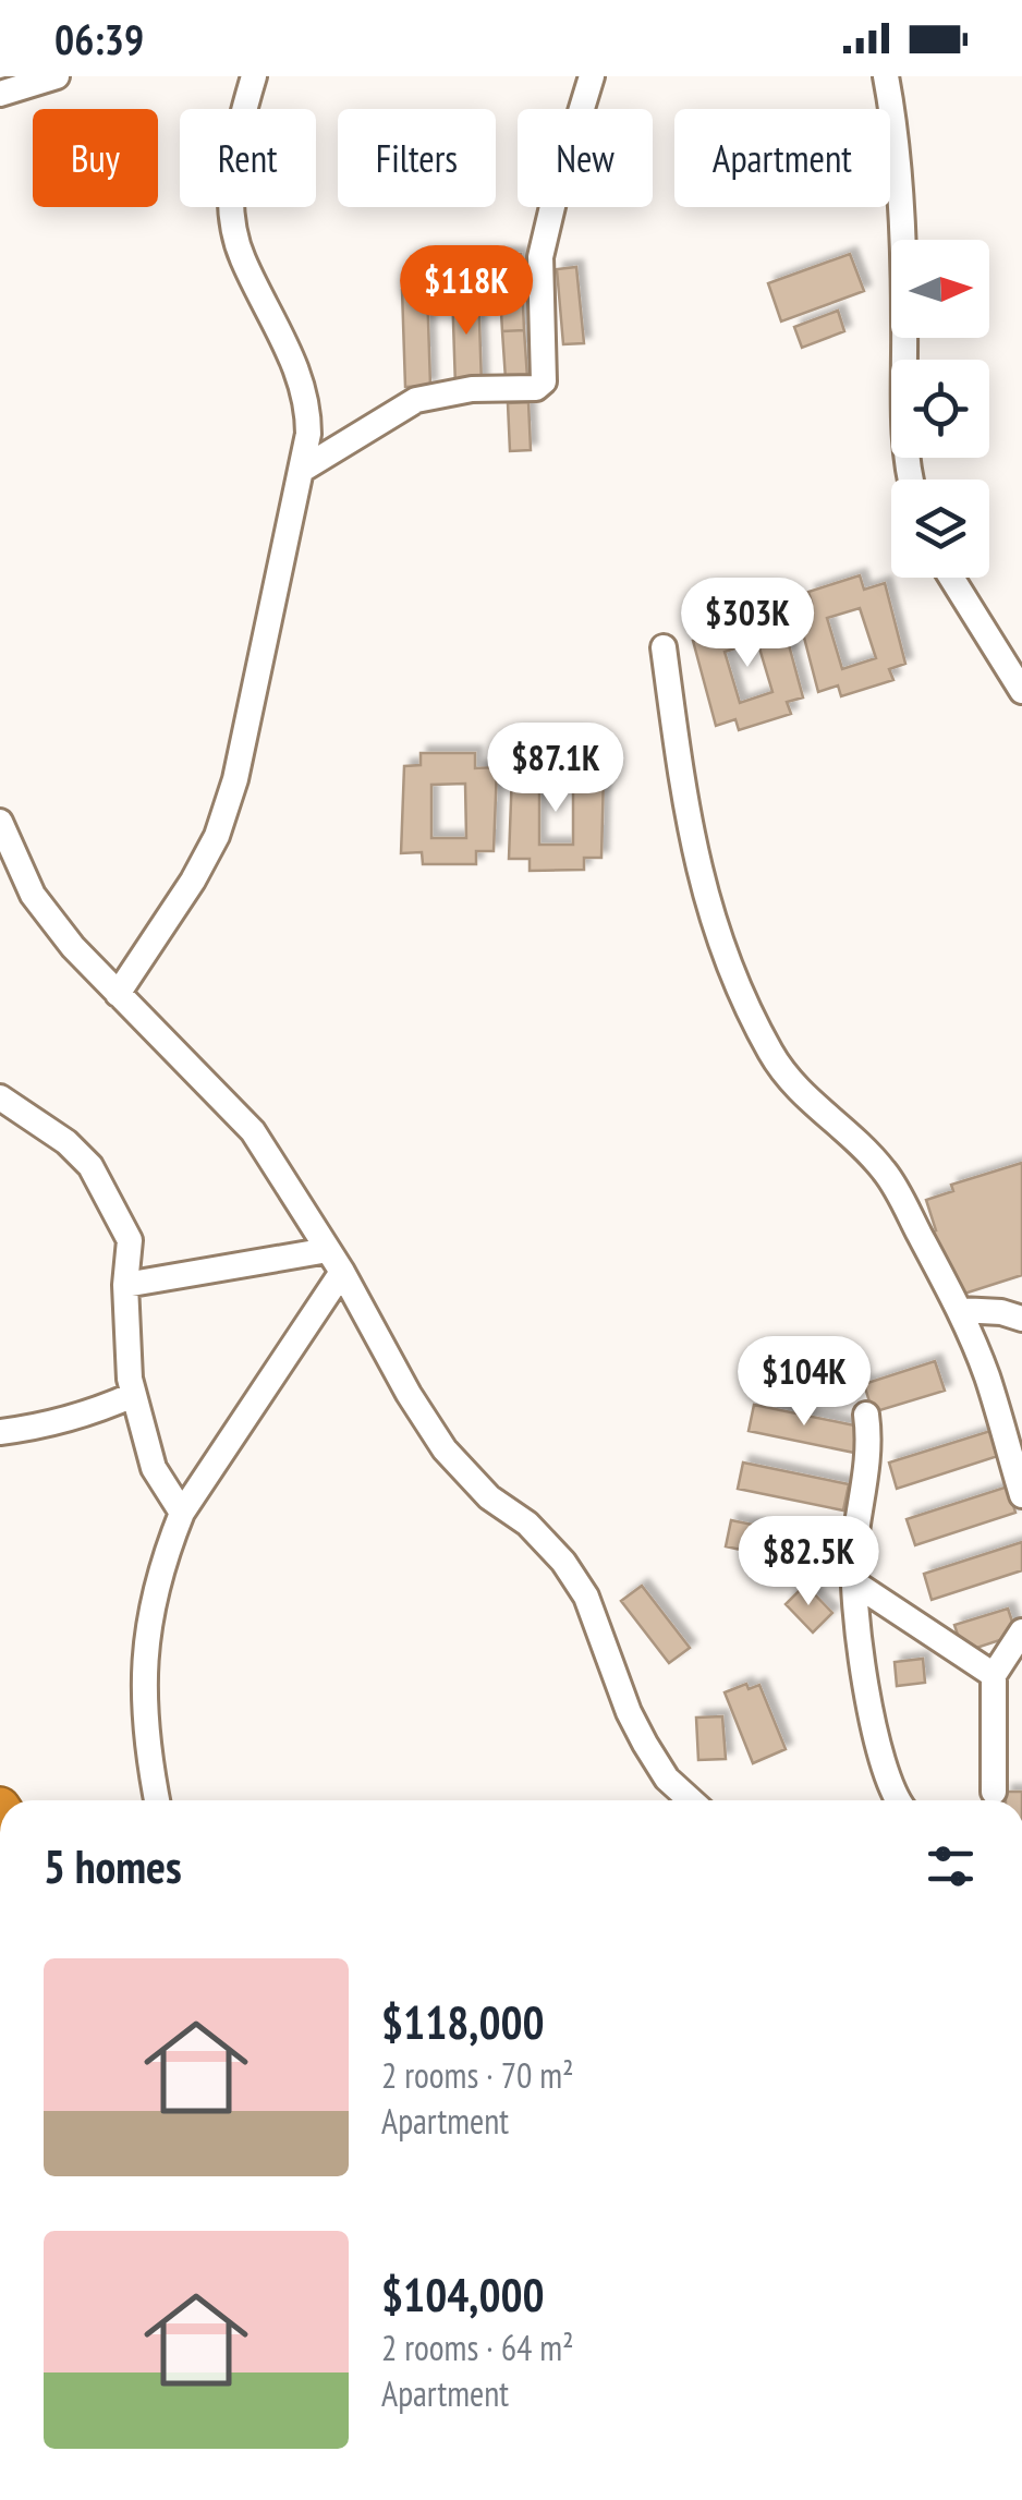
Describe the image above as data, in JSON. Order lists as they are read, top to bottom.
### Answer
{
  "north": "right",
  "page": {
    "status": "06:39",
    "chip": [
      "Buy",
      "Rent",
      "Filters",
      "New",
      "Apartment"
    ],
    "price": [
      "$118K",
      "$303K",
      "$87.1K",
      "$104K",
      "$82.5K"
    ],
    "heading": "5 homes",
    "list": [
      {
        "name": "$118,000",
        "note": "2 rooms · 70 m² · Apartment"
      },
      {
        "name": "$104,000",
        "note": "2 rooms · 64 m² · Apartment"
      }
    ]
  }
}
